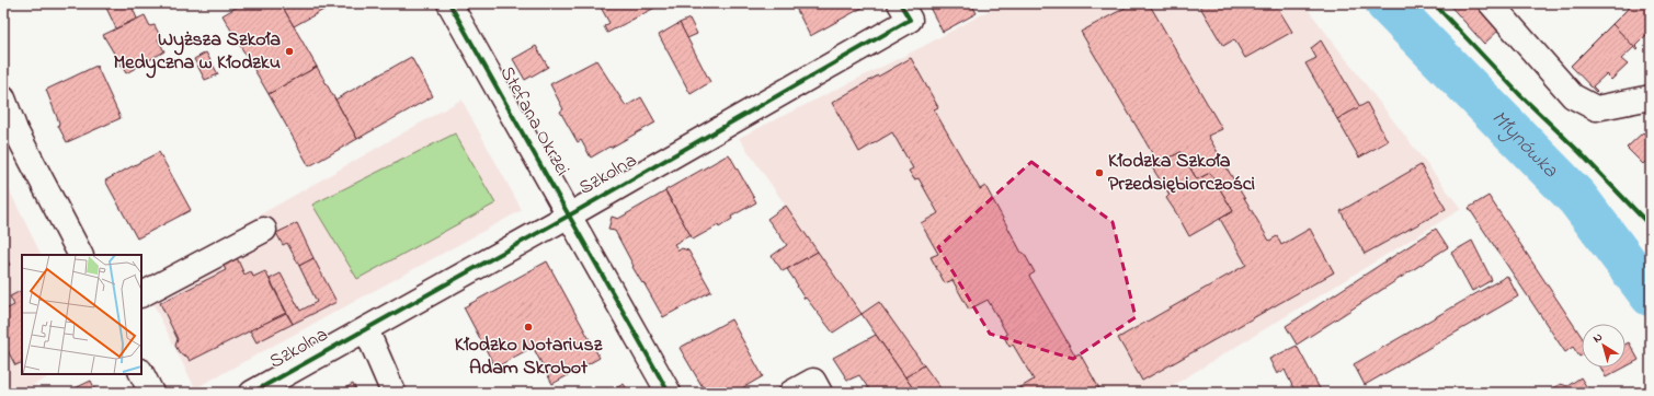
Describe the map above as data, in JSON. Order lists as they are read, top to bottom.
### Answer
{
  "streets": {
    "street": ["Stefana Okrzei", "Szkolna"]
  },
  "crossings": [
    ["Stefana Okrzei", "Szkolna"]
  ],
  "water": ["Młynówka"],
  "places": ["Wyższa Szkoła Medyczna w Kłodzku", "Kłodzka Szkoła Przedsiębiorczości", "Kłodzko Notariusz Adam Skrobot"],
  "north": "top left"
}
